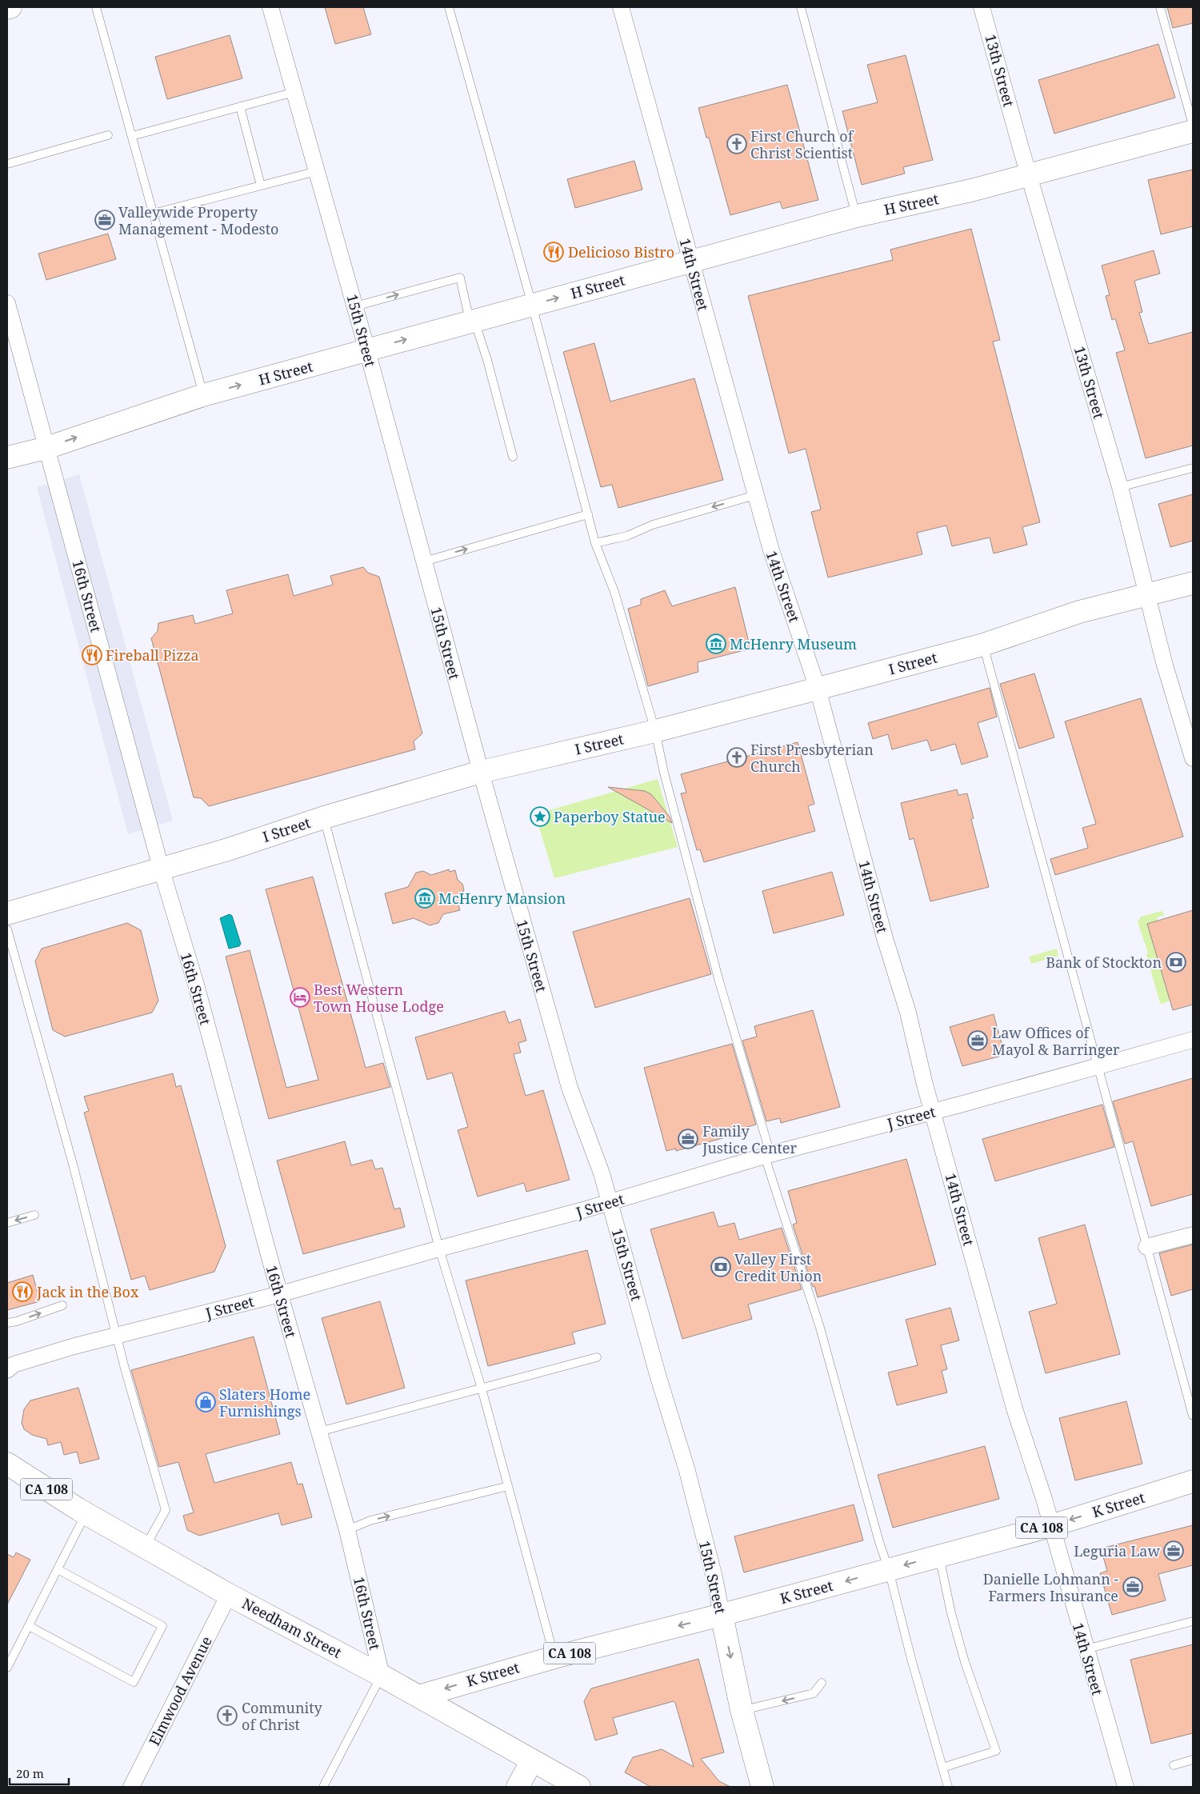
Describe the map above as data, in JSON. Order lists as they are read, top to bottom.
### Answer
{
  "streets": {
    "main road": [
      "H Street",
      "15th Street",
      "I Street",
      "CA 108",
      "K Street",
      "Needham Street"
    ],
    "street": [
      "13th Street",
      "14th Street",
      "16th Street",
      "J Street",
      "Elmwood Avenue"
    ]
  },
  "crossings": [
    ["13th Street", "H Street"],
    ["13th Street", "I Street"],
    ["H Street", "14th Street"],
    ["H Street", "15th Street"],
    ["H Street", "16th Street"],
    ["14th Street", "I Street"],
    ["14th Street", "J Street"],
    ["14th Street", "K Street"],
    ["15th Street", "I Street"],
    ["15th Street", "J Street"],
    ["15th Street", "K Street"],
    ["16th Street", "I Street"],
    ["16th Street", "J Street"],
    ["16th Street", "Needham Street"],
    ["K Street", "Needham Street"],
    ["Needham Street", "Elmwood Avenue"]
  ],
  "one_way": ["H Street", "K Street"],
  "places": {
    "church": ["First Church of Christ Scientist", "First Presbyterian Church", "Community of Christ"],
    "office": [
      "Valleywide Property Management - Modesto",
      "Law Offices of Mayol & Barringer",
      "Family Justice Center",
      "Leguria Law",
      "Danielle Lohmann - Farmers Insurance"
    ],
    "restaurant": ["Delicioso Bistro", "Fireball Pizza", "Jack in the Box"],
    "museum": ["McHenry Museum", "McHenry Mansion"],
    "place": ["Paperboy Statue"],
    "bank": ["Bank of Stockton", "Valley First Credit Union"],
    "hotel": ["Best Western Town House Lodge"],
    "shop": ["Slaters Home Furnishings"]
  },
  "scale_bar": "20 m"
}
